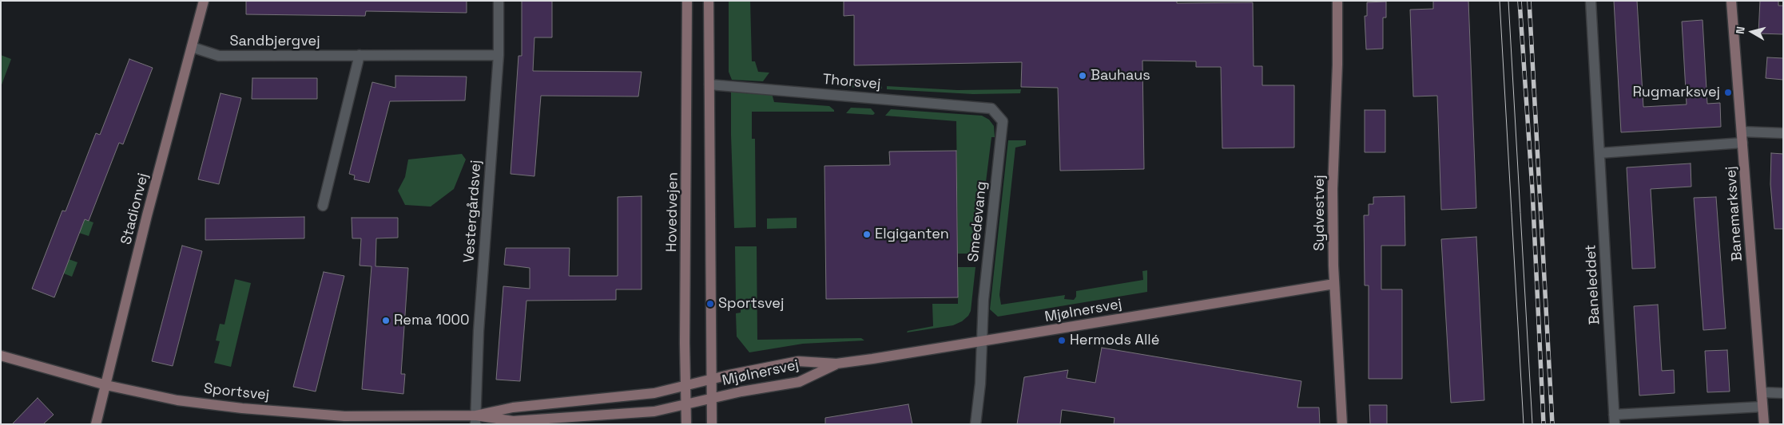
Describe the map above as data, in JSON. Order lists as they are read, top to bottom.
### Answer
{
  "streets": {
    "street": [
      "Sandbjergvej",
      "Thorsvej",
      "Stadionvej",
      "Vestergårdsvej",
      "Hovedvejen",
      "Sydvestvej",
      "Banemarksvej",
      "Smedevang",
      "Baneleddet",
      "Mjølnersvej",
      "Sportsvej"
    ]
  },
  "crossings": [
    ["Sandbjergvej", "Stadionvej"],
    ["Sandbjergvej", "Vestergårdsvej"],
    ["Thorsvej", "Smedevang"],
    ["Stadionvej", "Sportsvej"],
    ["Vestergårdsvej", "Sportsvej"],
    ["Hovedvejen", "Sportsvej"],
    ["Sydvestvej", "Mjølnersvej"],
    ["Banemarksvej", "Baneleddet"],
    ["Smedevang", "Mjølnersvej"],
    ["Mjølnersvej", "Sportsvej"]
  ],
  "places": [
    "Bauhaus",
    "Rugmarksvej",
    "Elgiganten",
    "Sportsvej",
    "Rema 1000",
    "Hermods Allé"
  ],
  "north": "left"
}
